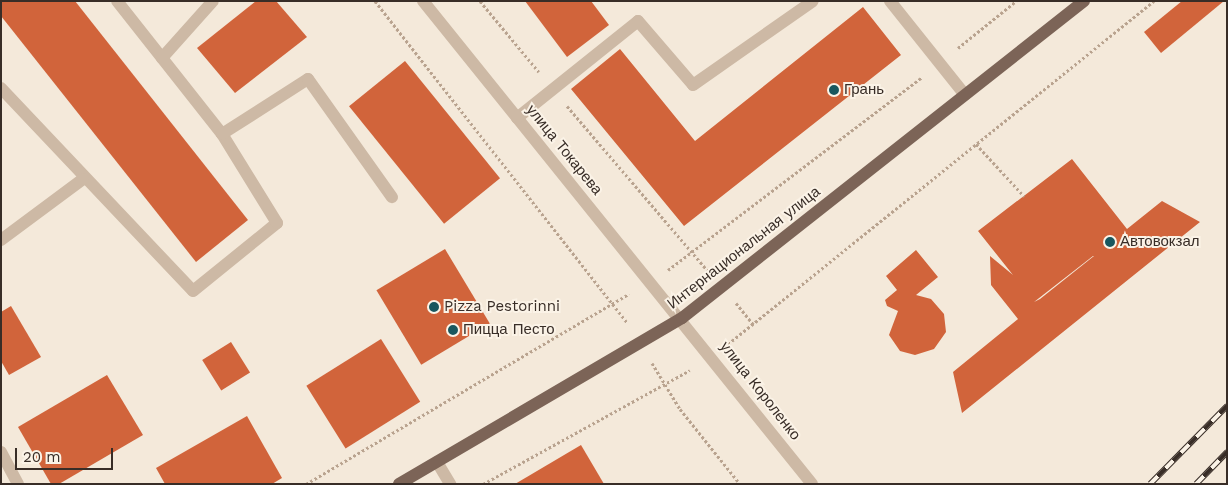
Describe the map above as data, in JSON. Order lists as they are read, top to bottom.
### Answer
{
  "streets": {
    "main road": ["Интернациональная улица"],
    "street": ["улица Токарева", "улица Короленко"]
  },
  "crossings": [
    ["улица Токарева", "Интернациональная улица"],
    ["улица Токарева", "улица Короленко"],
    ["Интернациональная улица", "улица Короленко"]
  ],
  "places": [
    "Грань",
    "Автовокзал",
    "Pizza Pestorinni",
    "Пицца Песто"
  ],
  "scale_bar": "20 m"
}
